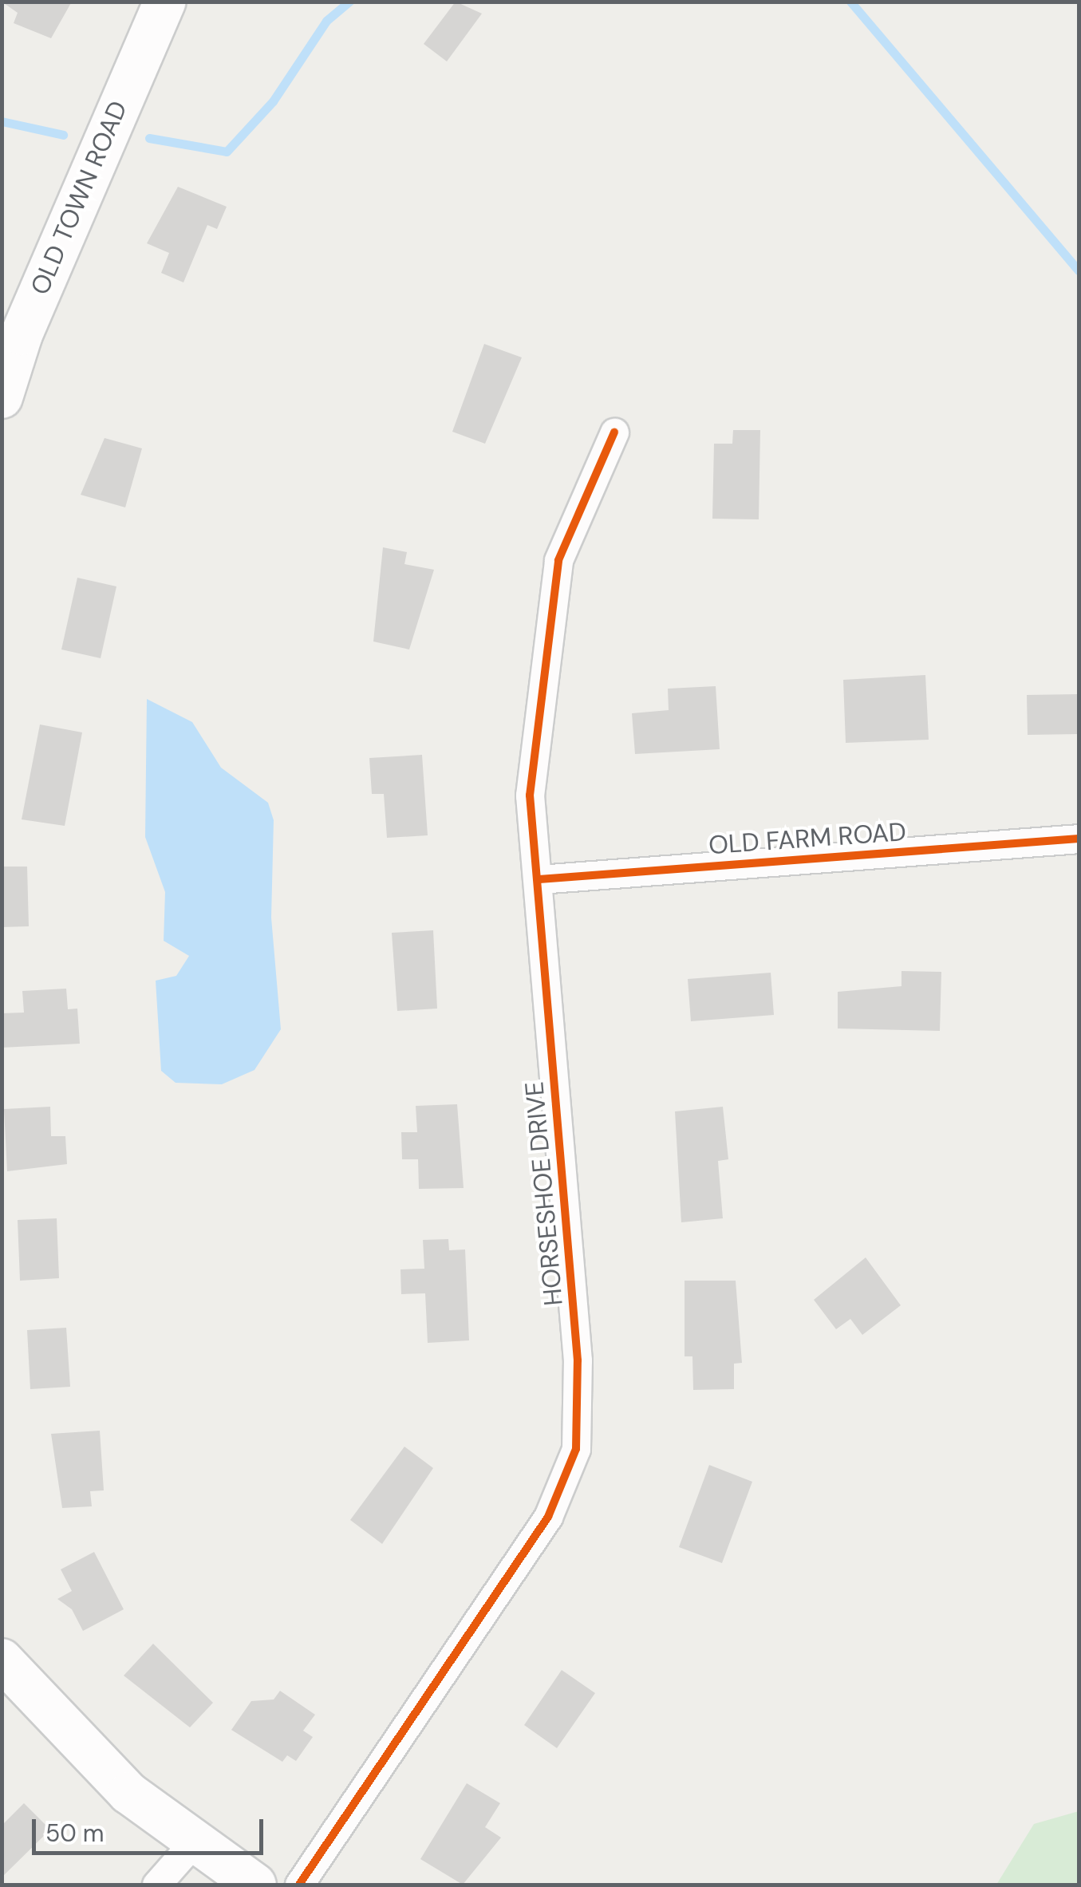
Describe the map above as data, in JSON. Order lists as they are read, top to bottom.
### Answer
{
  "streets": {
    "main road": ["OLD TOWN ROAD"],
    "street": ["OLD FARM ROAD", "HORSESHOE DRIVE"]
  },
  "crossings": [
    ["OLD FARM ROAD", "HORSESHOE DRIVE"]
  ],
  "scale_bar": "50 m"
}
